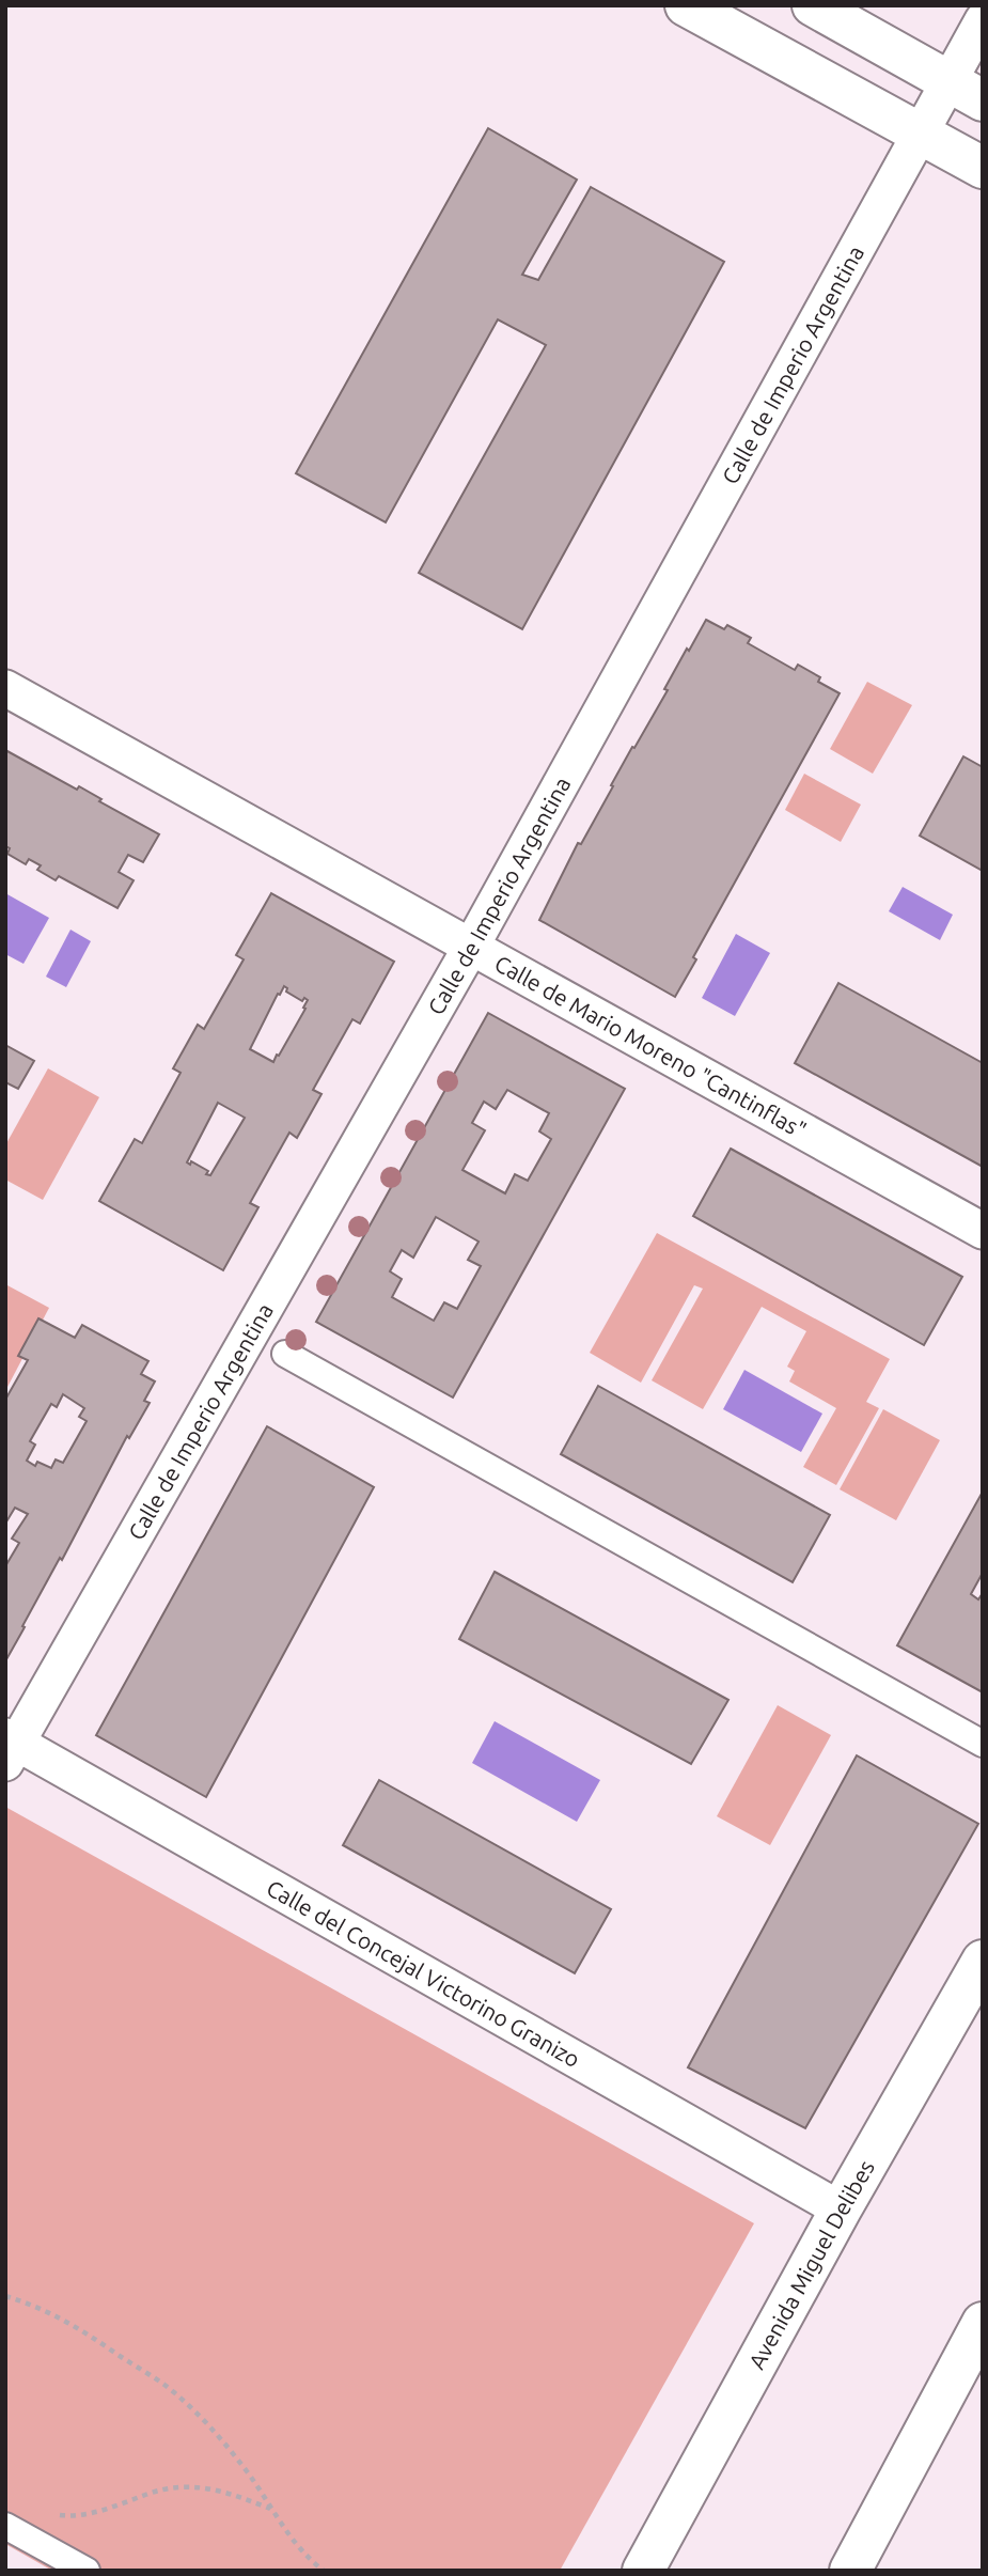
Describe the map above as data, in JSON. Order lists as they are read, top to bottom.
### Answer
{
  "streets": {
    "main road": ["Avenida Miguel Delibes"],
    "street": ["Calle de Imperio Argentina", "Calle de Mario Moreno \"Cantinflas\"", "Calle del Concejal Victorino Granizo"]
  },
  "crossings": [
    ["Calle de Imperio Argentina", "Calle de Mario Moreno \"Cantinflas\""],
    ["Calle de Imperio Argentina", "Calle del Concejal Victorino Granizo"],
    ["Calle del Concejal Victorino Granizo", "Avenida Miguel Delibes"]
  ]
}
